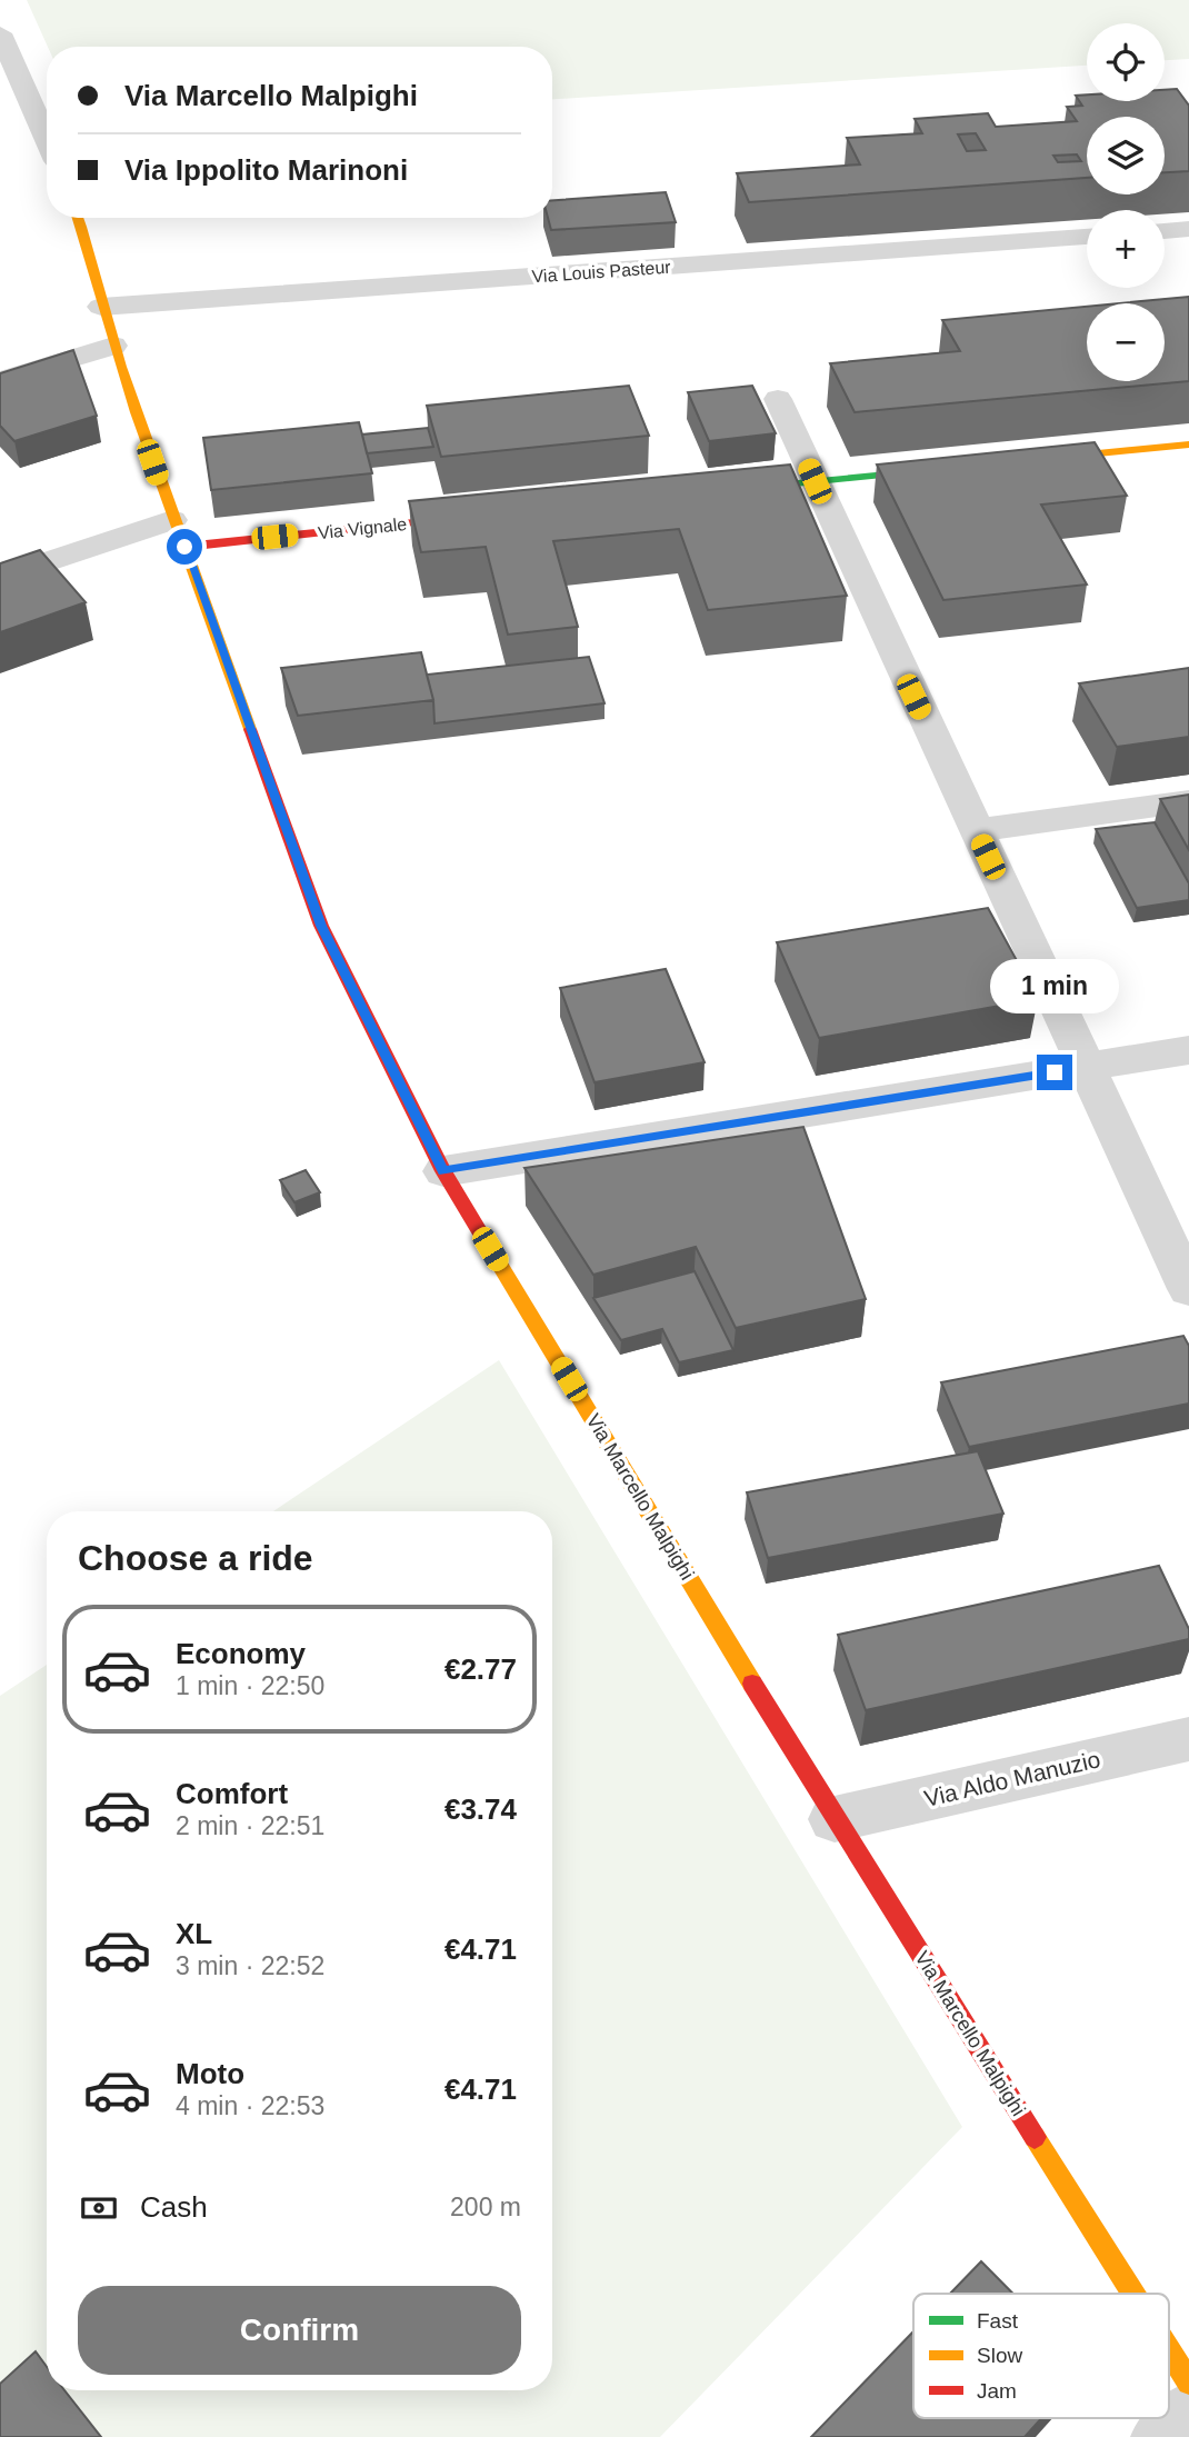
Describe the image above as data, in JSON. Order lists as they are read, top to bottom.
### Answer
{
  "streets": {
    "street": [
      "Via Louis Pasteur",
      "Via Vignale",
      "Via Marcello Malpighi",
      "Via Aldo Manuzio"
    ]
  },
  "crossings": [
    ["Via Louis Pasteur", "Via Marcello Malpighi"],
    ["Via Vignale", "Via Marcello Malpighi"],
    ["Via Marcello Malpighi", "Via Aldo Manuzio"]
  ],
  "legend": ["Fast", "Slow", "Jam"],
  "page": {
    "map_buttons": ["+", "−"],
    "banner": ["Via Marcello Malpighi", "Via Ippolito Marinoni"],
    "bubble": "1 min",
    "heading": "Choose a ride",
    "list": [
      {
        "name": "Economy",
        "note": "1 min · 22:50",
        "value": "€2.77"
      },
      {
        "name": "Comfort",
        "note": "2 min · 22:51",
        "value": "€3.74"
      },
      {
        "name": "XL",
        "note": "3 min · 22:52",
        "value": "€4.71"
      },
      {
        "name": "Moto",
        "note": "4 min · 22:53",
        "value": "€4.71"
      }
    ],
    "pay": ["Cash", "200 m"],
    "buttons": "Confirm"
  }
}
